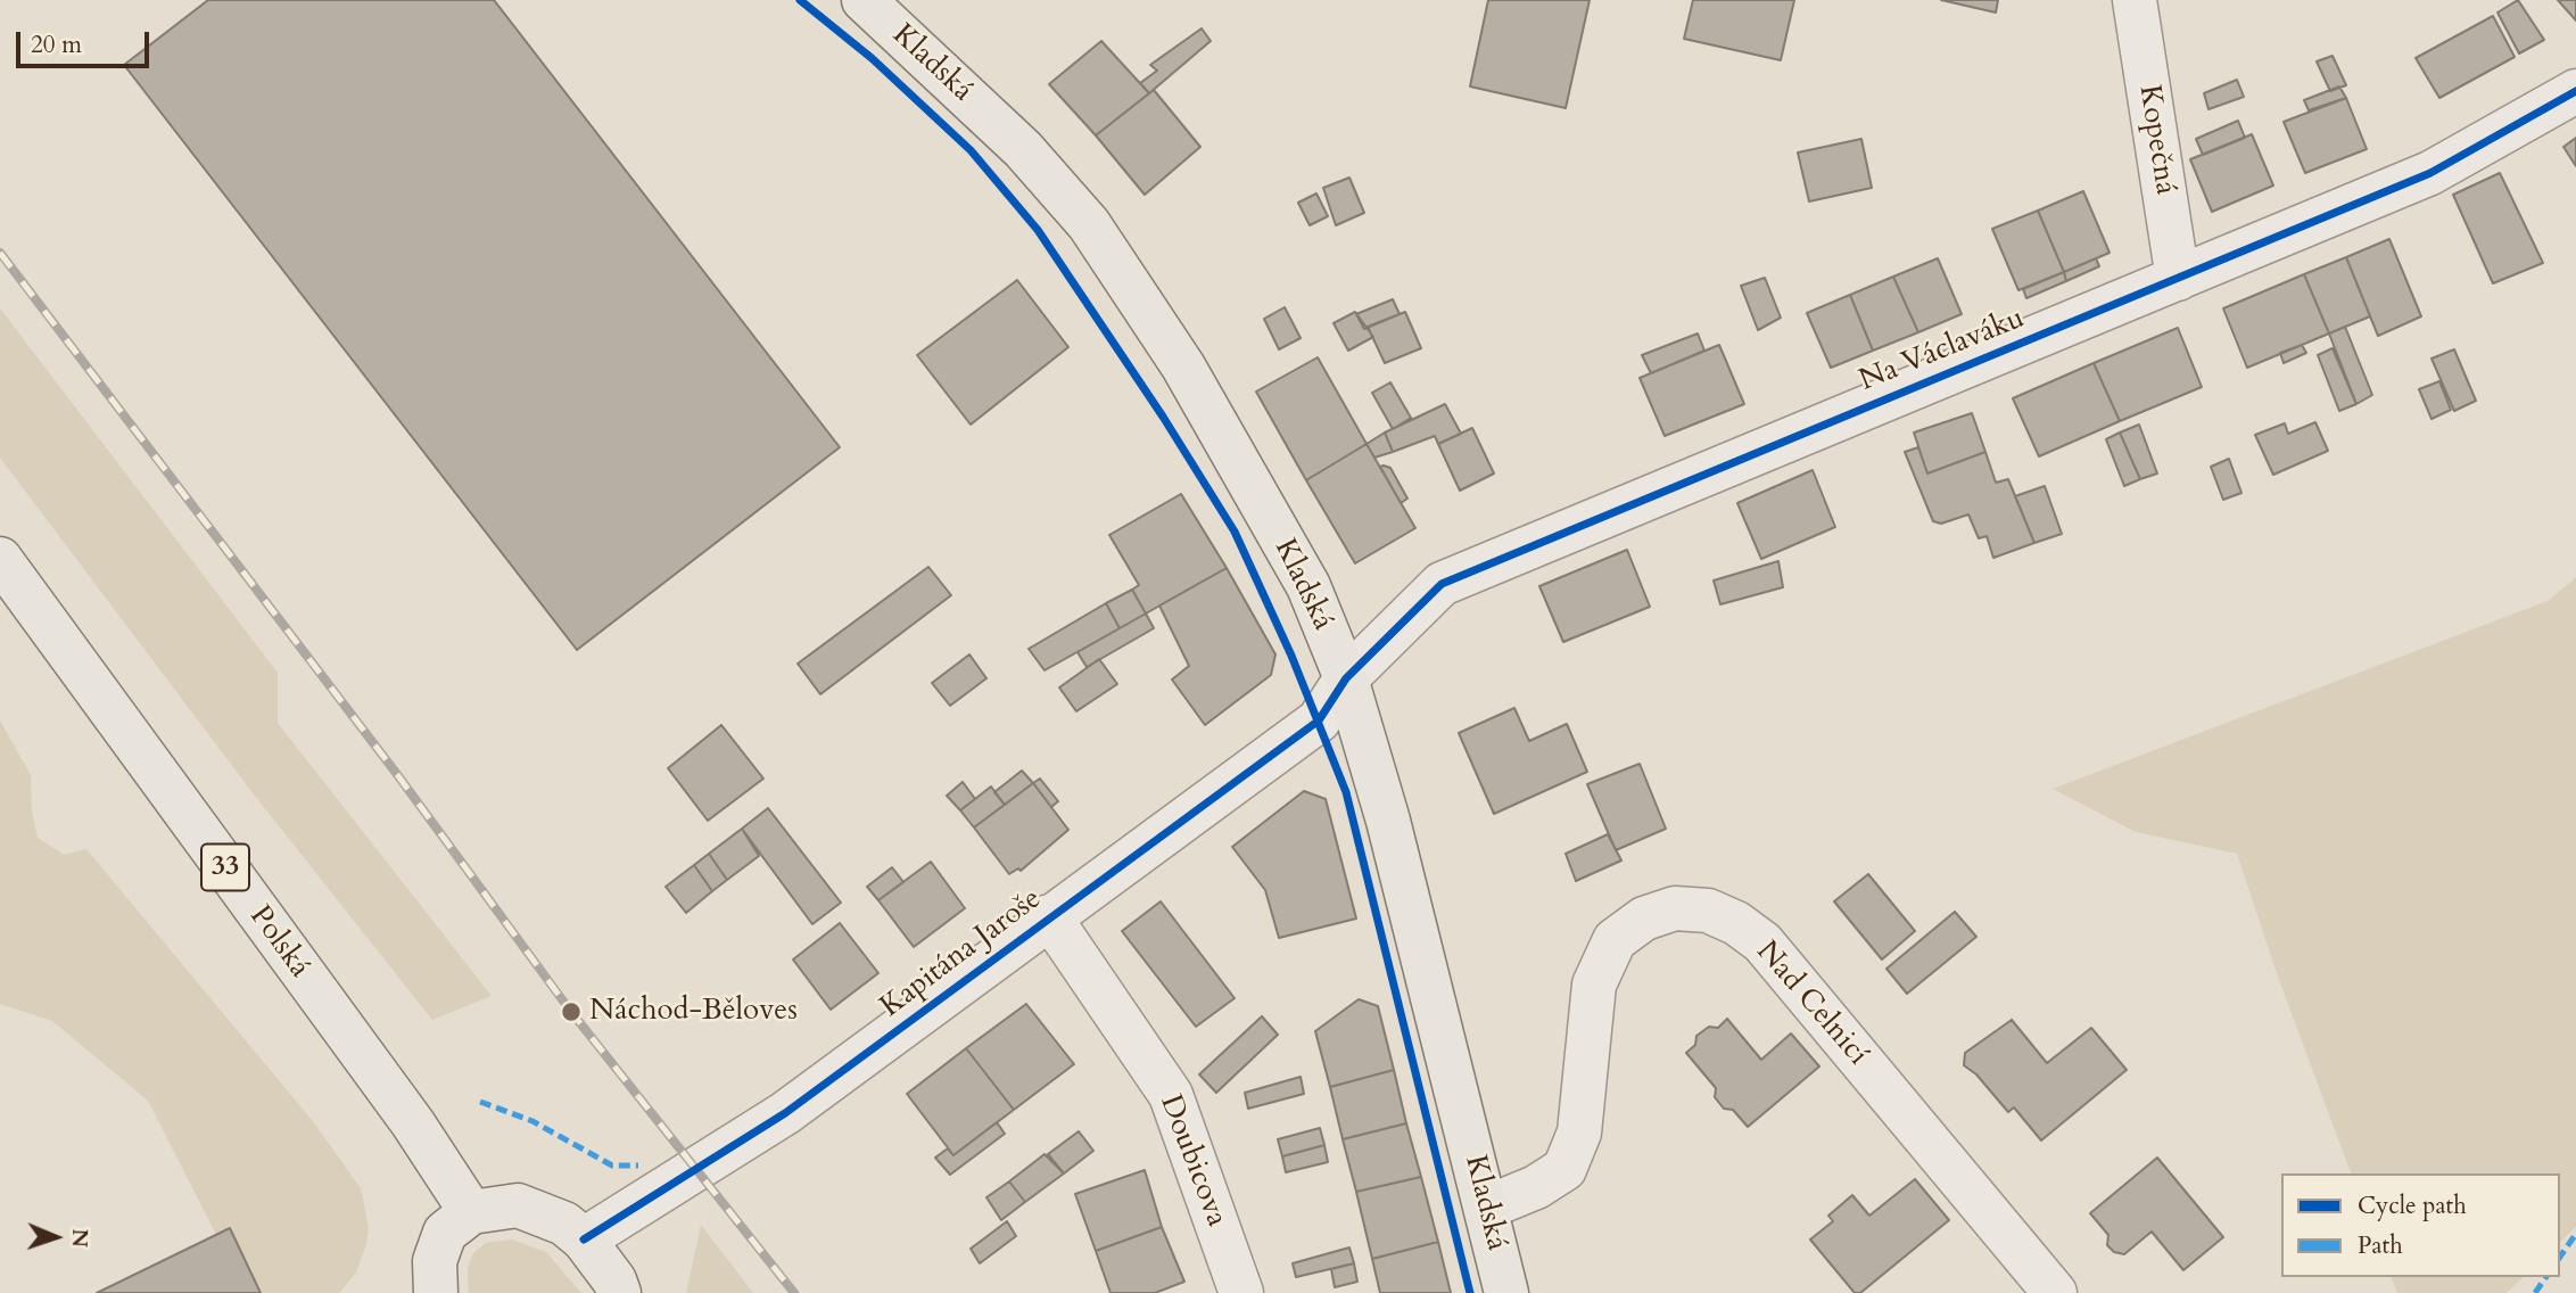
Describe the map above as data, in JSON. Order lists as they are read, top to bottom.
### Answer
{
  "streets": {
    "main road": ["Kladská", "33", "Polská"],
    "street": [
      "Kopečná",
      "Na Václaváku",
      "Kapitána Jaroše",
      "Nad Celnicí",
      "Doubicova"
    ]
  },
  "crossings": [
    ["Kladská", "Na Václaváku"],
    ["Kladská", "Kapitána Jaroše"],
    ["Kladská", "Nad Celnicí"],
    ["Kopečná", "Na Václaváku"],
    ["Na Václaváku", "Kapitána Jaroše"],
    ["Kapitána Jaroše", "Doubicova"]
  ],
  "places": ["Náchod-Běloves"],
  "legend": ["Cycle path", "Path"],
  "scale_bar": "20 m",
  "north": "right"
}
